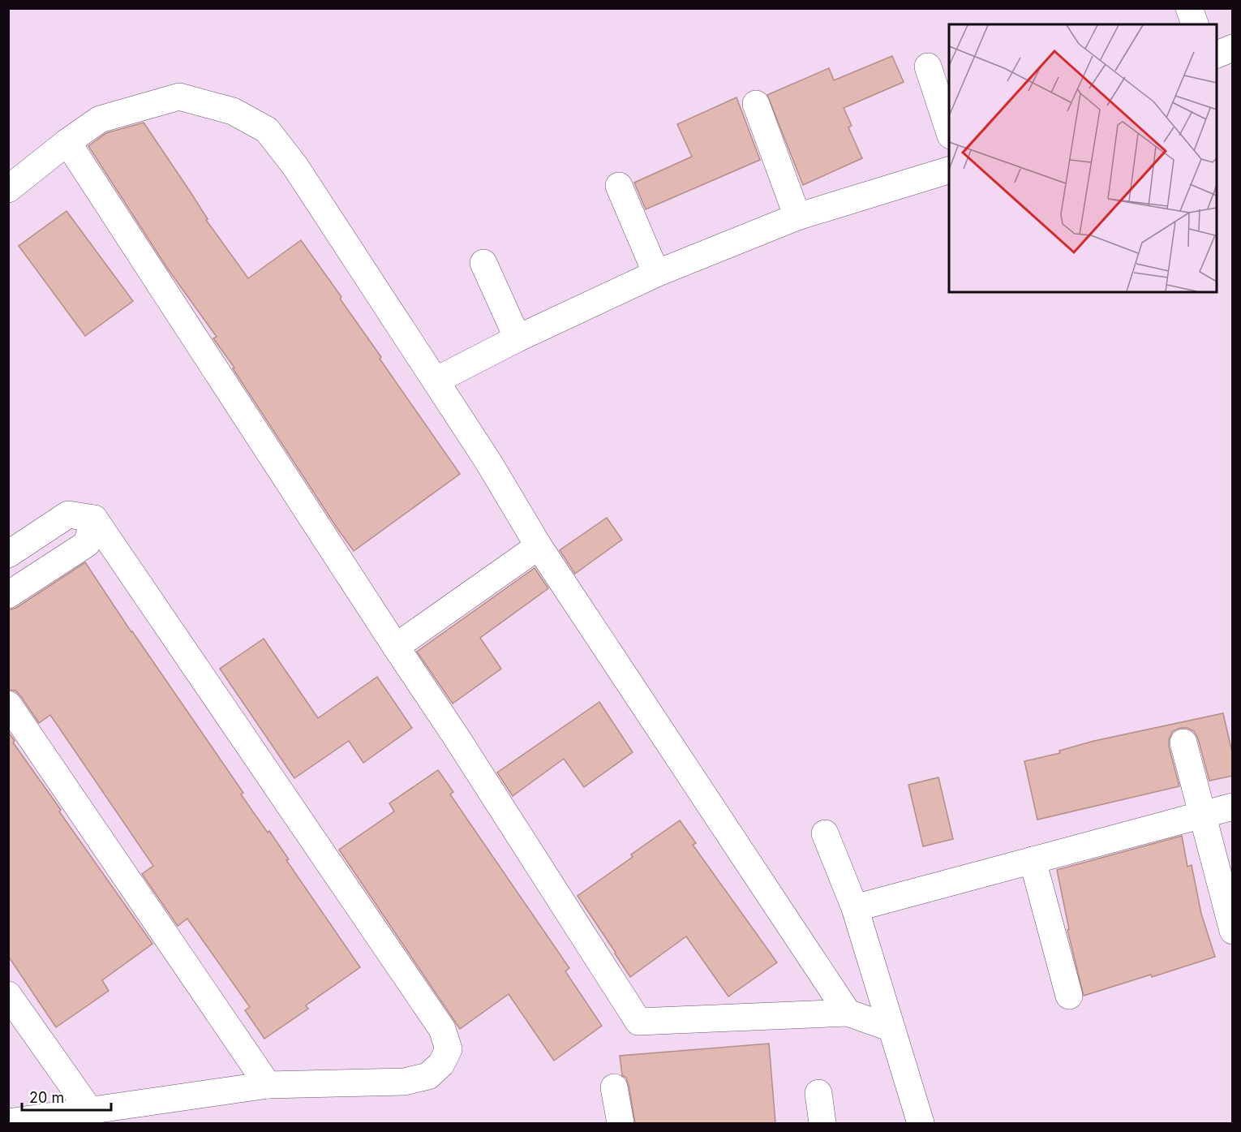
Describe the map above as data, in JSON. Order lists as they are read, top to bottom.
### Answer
{
  "scale_bar": "20 m"
}
